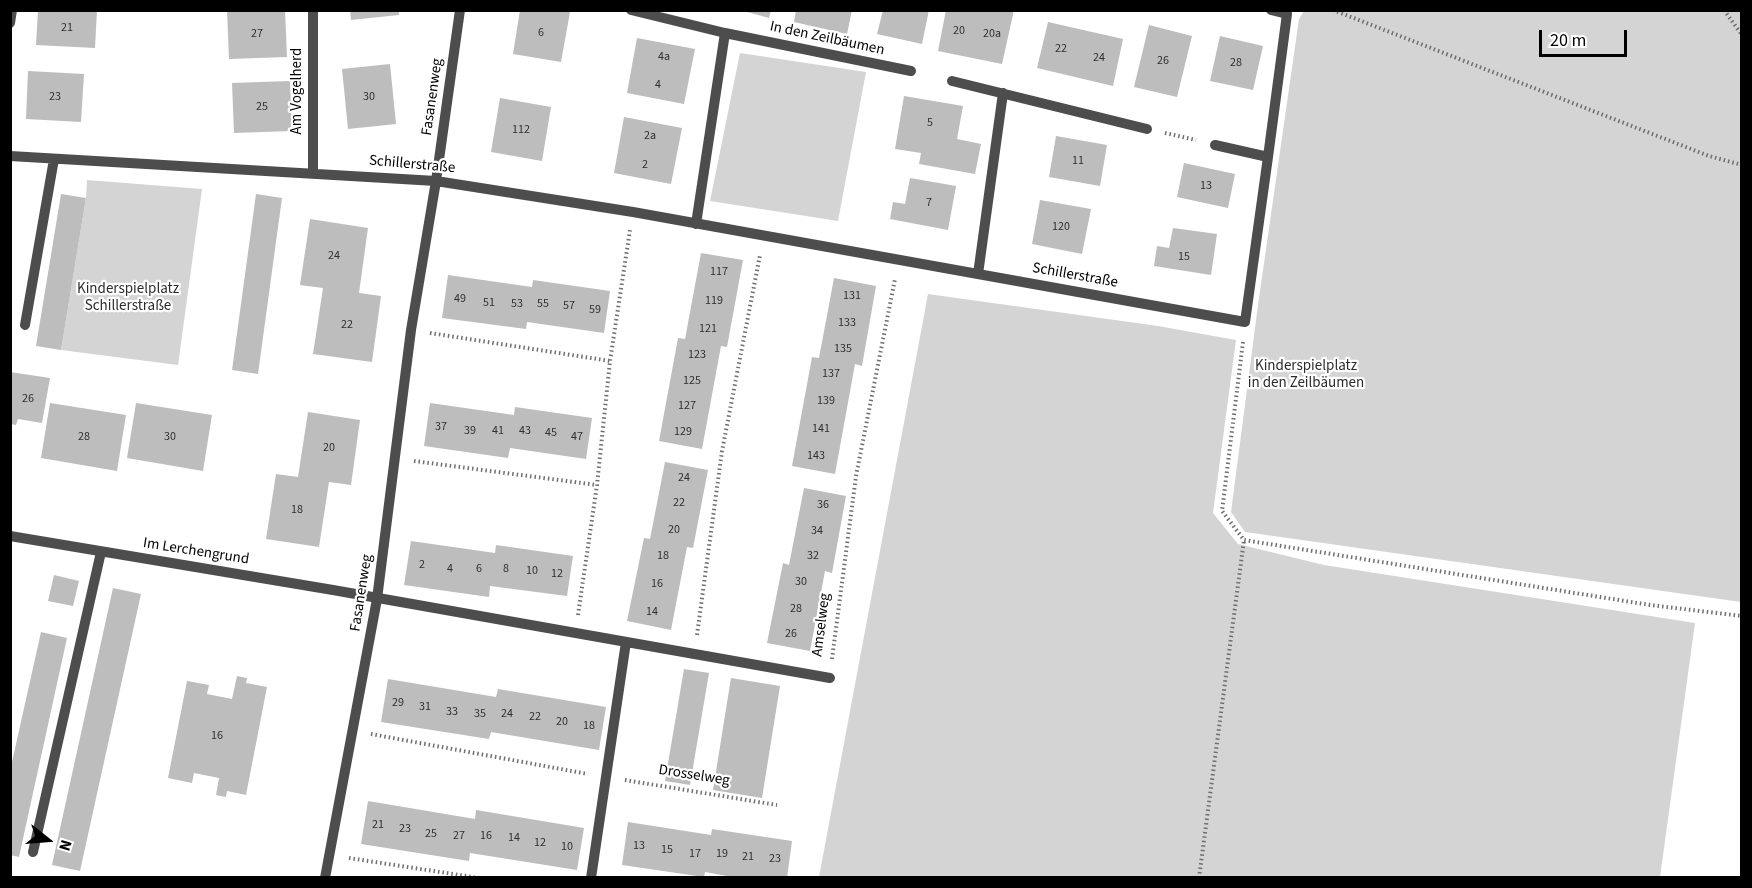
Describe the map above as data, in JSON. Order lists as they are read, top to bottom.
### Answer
{
  "streets": {
    "street": [
      "In den Zeilbäumen",
      "Am Vogelherd",
      "Fasanenweg",
      "Schillerstraße",
      "Im Lerchengrund",
      "Amselweg"
    ],
    "path": ["Drosselweg"]
  },
  "crossings": [
    ["Am Vogelherd", "Schillerstraße"],
    ["Fasanenweg", "Schillerstraße"],
    ["Fasanenweg", "Im Lerchengrund"],
    ["Fasanenweg", "Amselweg"],
    ["Schillerstraße", "Amselweg"],
    ["Im Lerchengrund", "Amselweg"]
  ],
  "parks": ["Kinderspielplatz Schillerstraße", "Kinderspielplatz in den Zeilbäumen"],
  "house_numbers": [
    "21",
    "20",
    "6",
    "27",
    "20a",
    "22",
    "4a",
    "24",
    "26",
    "28",
    "4",
    "23",
    "30",
    "25",
    "5",
    "112",
    "2a",
    "11",
    "2",
    "13",
    "7",
    "120",
    "24",
    "15",
    "117",
    "131",
    "49",
    "119",
    "51",
    "53",
    "55",
    "57",
    "59",
    "133",
    "22",
    "121",
    "135",
    "123",
    "137",
    "125",
    "26",
    "139",
    "127",
    "37",
    "141",
    "39",
    "41",
    "43",
    "129",
    "45",
    "28",
    "30",
    "47",
    "20",
    "143",
    "24",
    "22",
    "36",
    "18",
    "20",
    "34",
    "18",
    "32",
    "2",
    "4",
    "6",
    "8",
    "10",
    "12",
    "30",
    "16",
    "28",
    "14",
    "26",
    "29",
    "31",
    "33",
    "35",
    "24",
    "22",
    "20",
    "18",
    "16",
    "21",
    "23",
    "25",
    "27",
    "16",
    "14",
    "12",
    "13",
    "10",
    "15",
    "17",
    "19",
    "21",
    "23"
  ],
  "scale_bar": "20 m",
  "north": "right"
}
